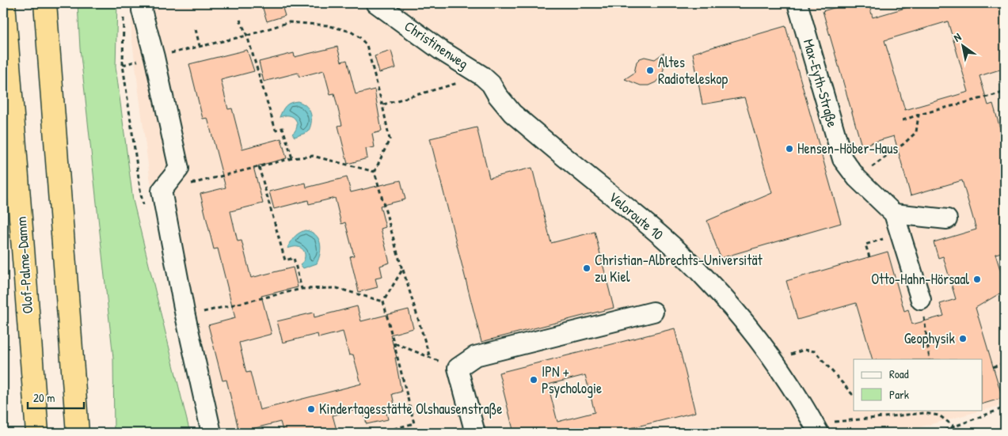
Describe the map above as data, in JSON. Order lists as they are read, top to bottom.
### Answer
{
  "streets": {
    "highway": ["Olof-Palme-Damm"],
    "street": ["Christinenweg", "Max-Eyth-Straße", "Veloroute 10"]
  },
  "crossings": [
    ["Christinenweg", "Veloroute 10"]
  ],
  "places": [
    "Altes Radioteleskop",
    "Hensen-Höber-Haus",
    "Christian-Albrechts-Universität zu Kiel",
    "Otto-Hahn-Hörsaal",
    "Geophysik",
    "IPN + Psychologie",
    "Kindertagesstätte Olshausenstraße"
  ],
  "legend": ["Road", "Park"],
  "scale_bar": "20 m",
  "north": "top left"
}
